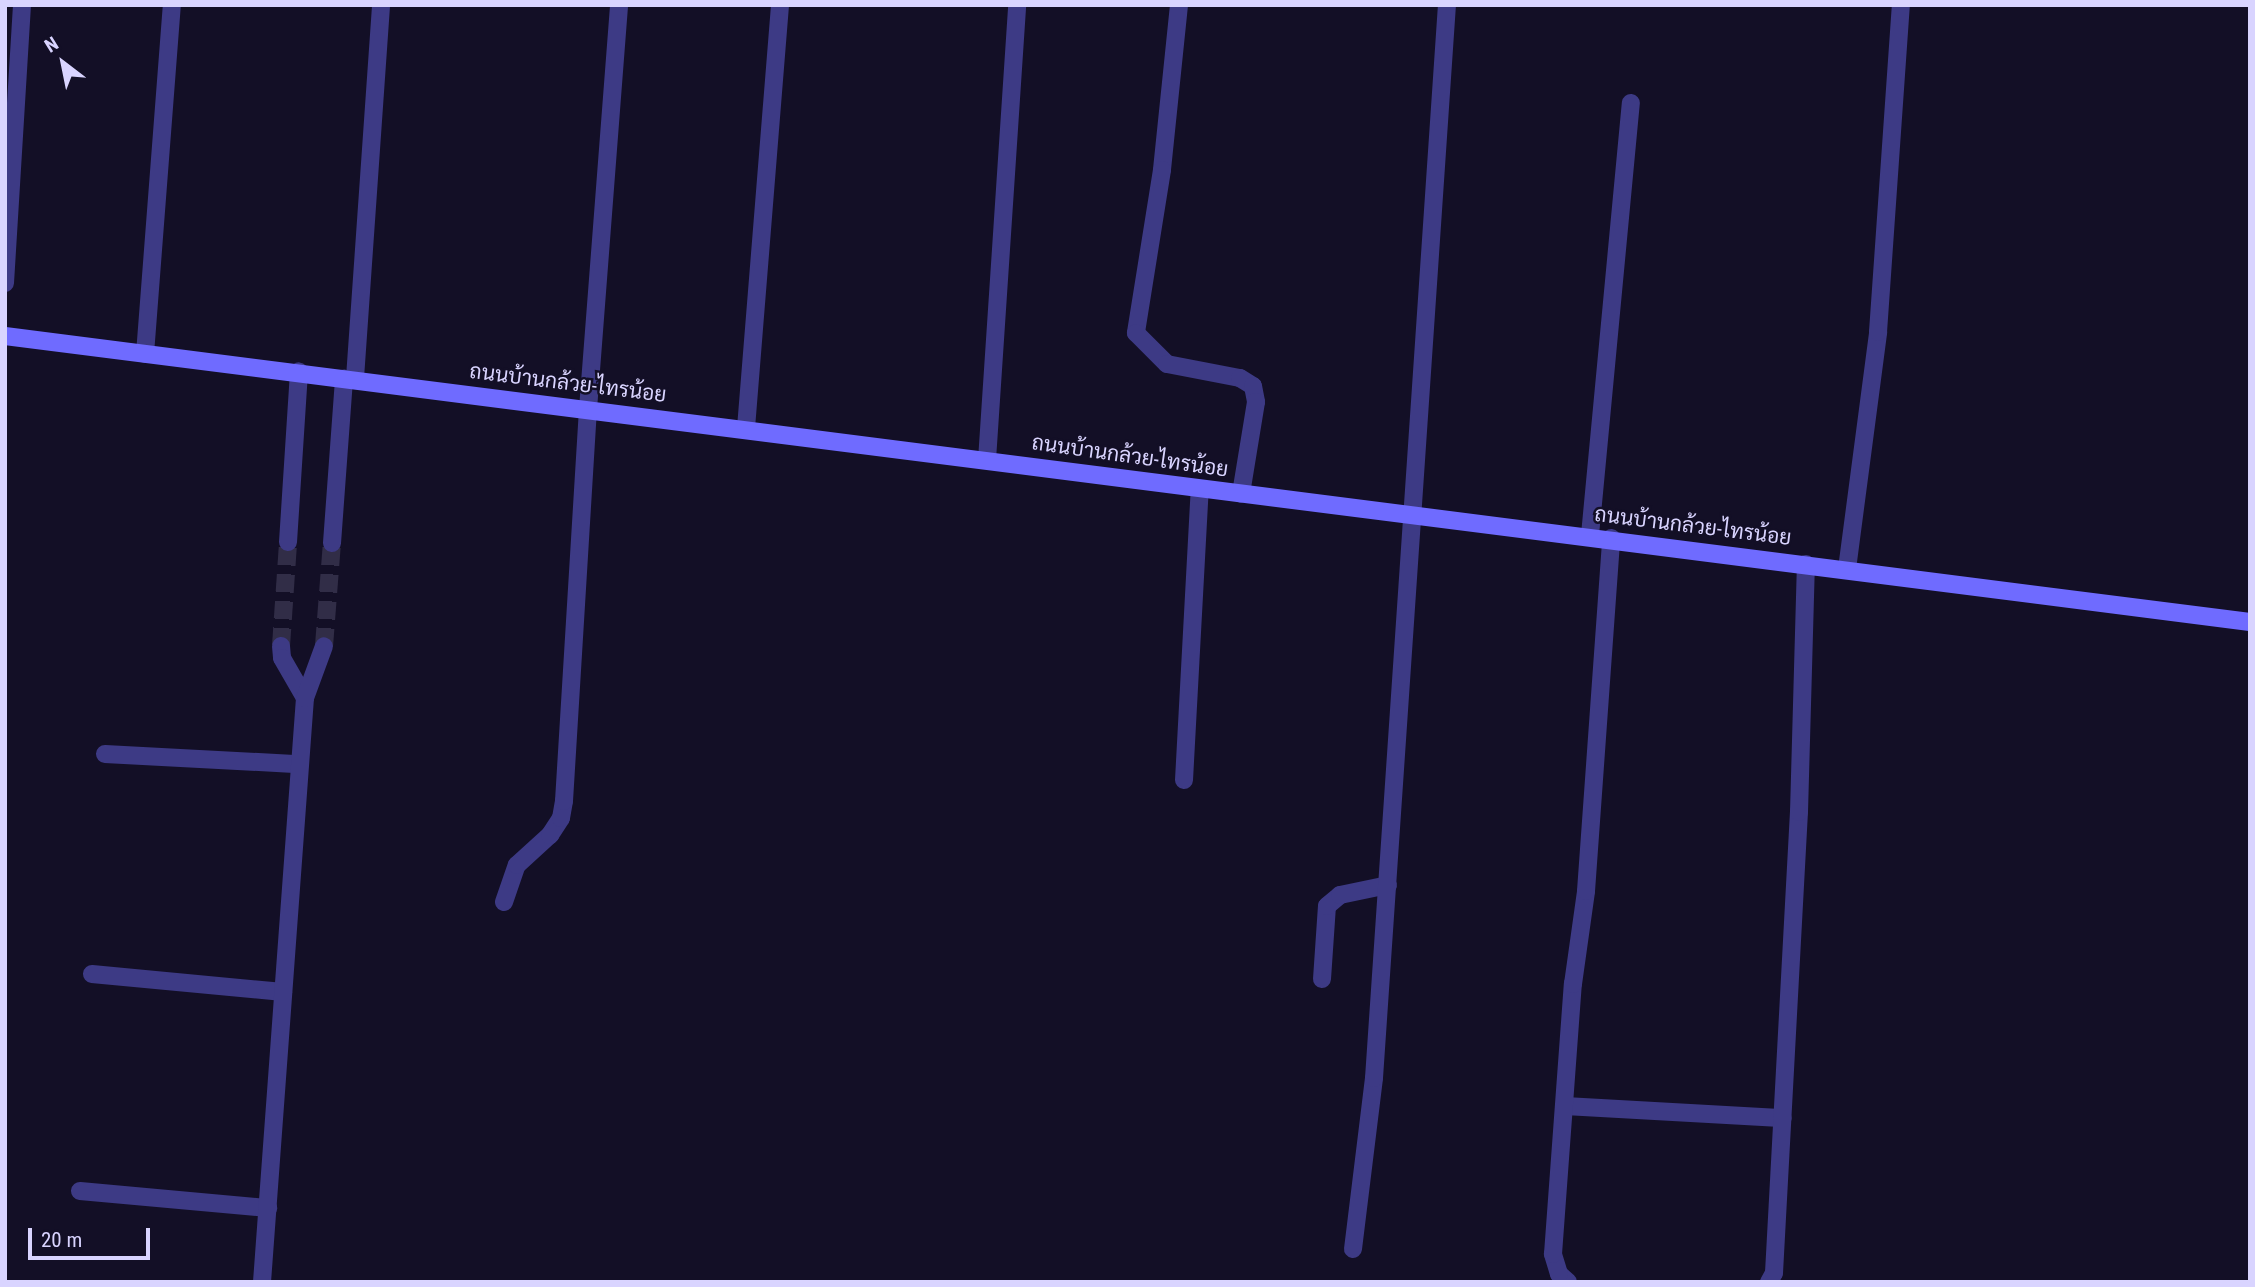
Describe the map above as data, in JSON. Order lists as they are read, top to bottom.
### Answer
{
  "streets": {
    "street": ["ถนนบ้านกล้วย-ไทรน้อย"]
  },
  "scale_bar": "20 m",
  "north": "top left"
}
